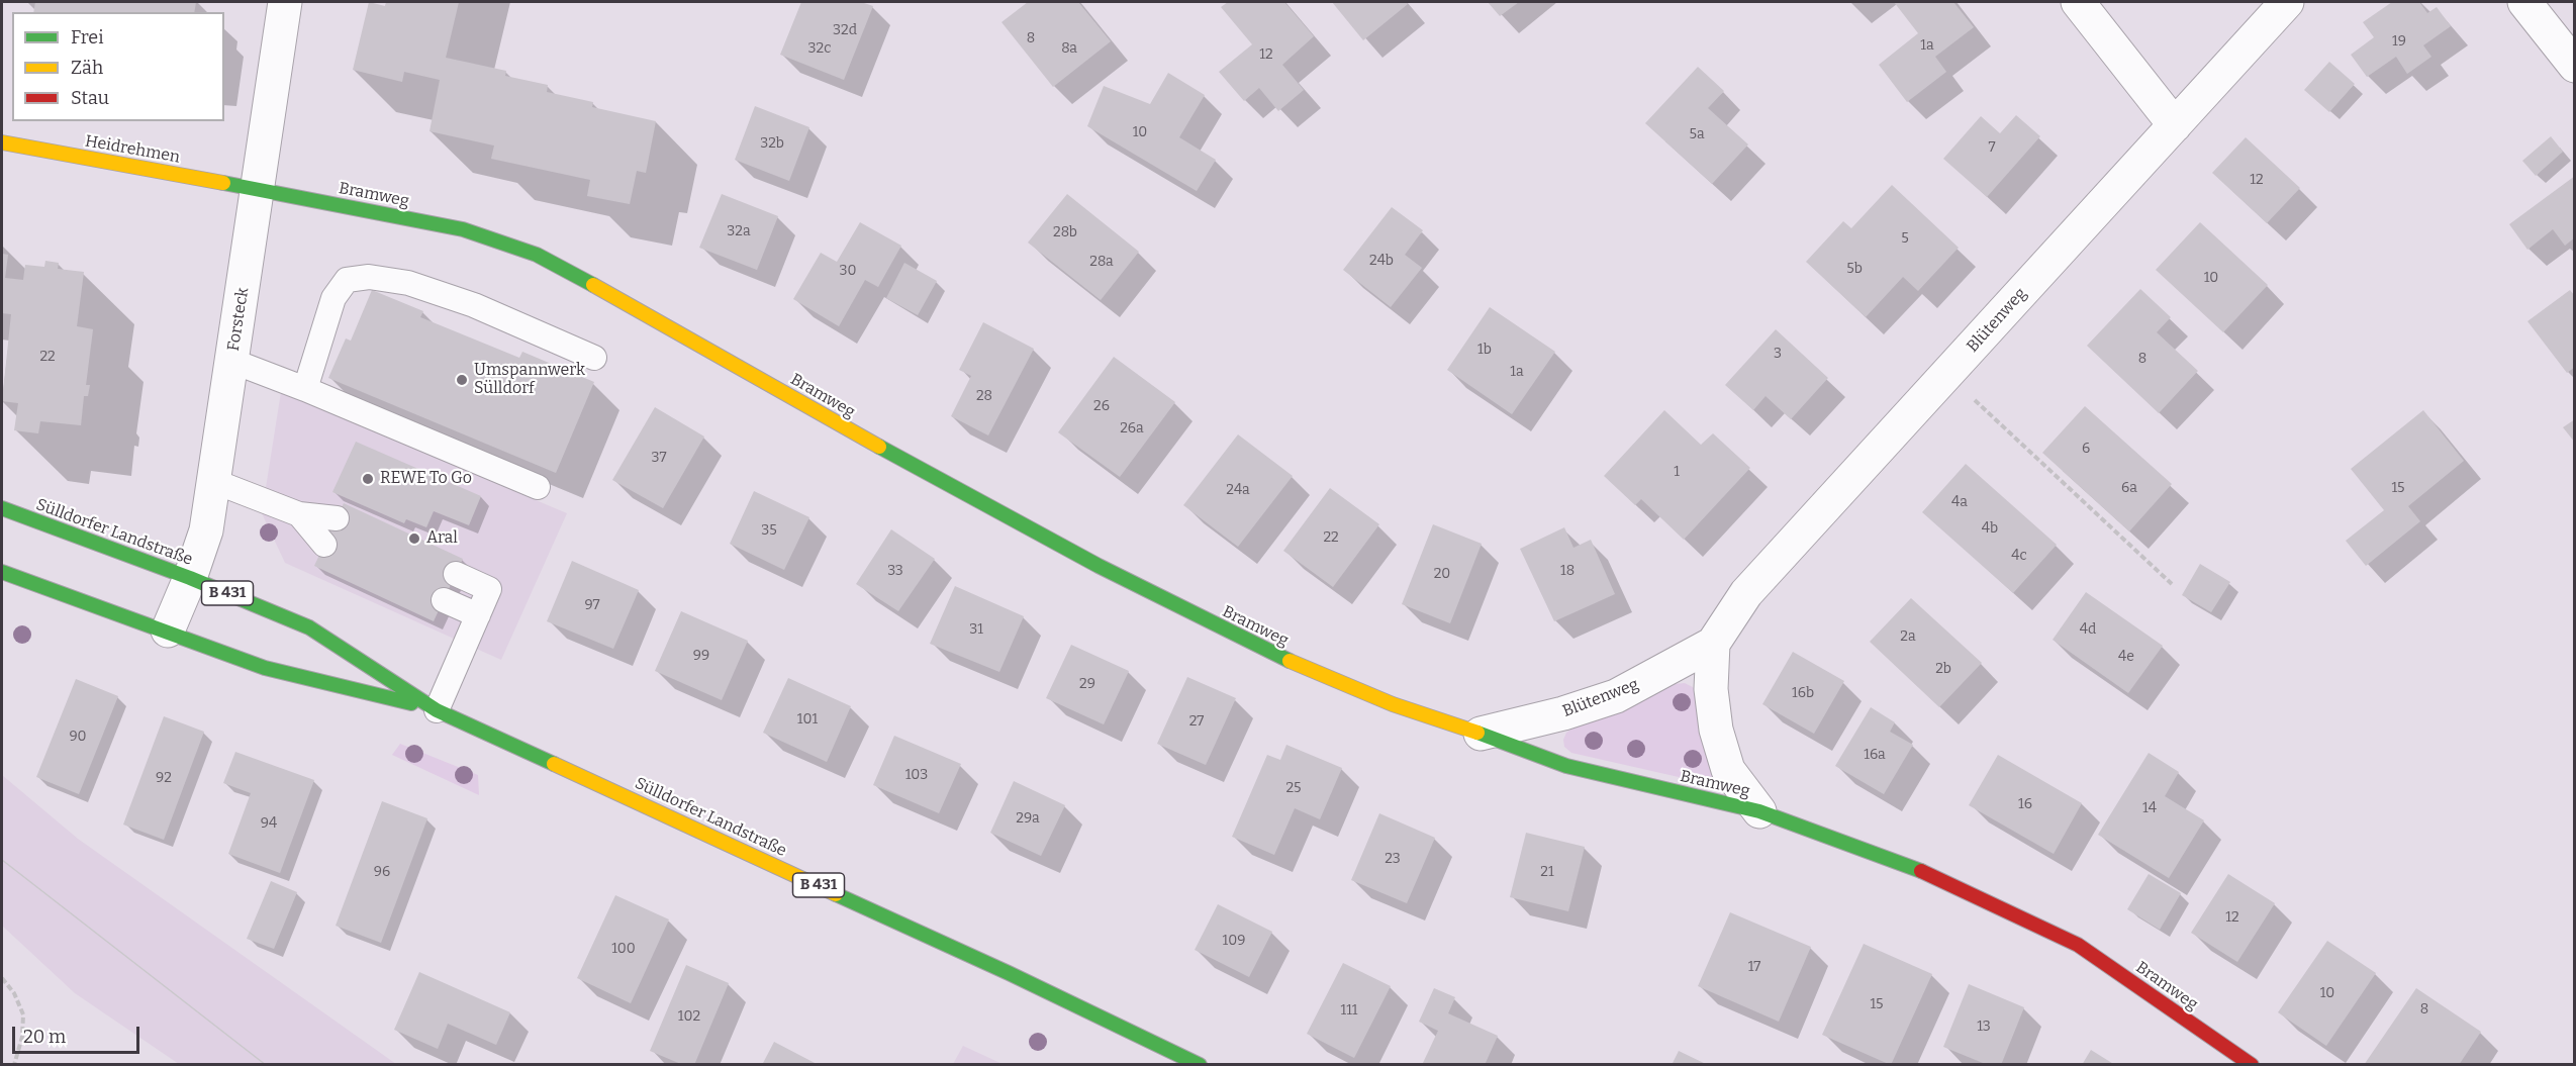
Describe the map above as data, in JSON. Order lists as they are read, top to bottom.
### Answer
{
  "streets": {
    "street": [
      "Heidrehmen",
      "Bramweg",
      "Forsteck",
      "Blütenweg",
      "Sülldorfer Landstraße",
      "B 431"
    ]
  },
  "crossings": [
    ["Heidrehmen", "Bramweg"],
    ["Heidrehmen", "Forsteck"],
    ["Bramweg", "Forsteck"],
    ["Bramweg", "Blütenweg"],
    ["Forsteck", "Sülldorfer Landstraße"]
  ],
  "places": ["Umspannwerk Sülldorf", "REWE To Go", "Aral"],
  "house_numbers": [
    "32d",
    "8",
    "19",
    "1a",
    "32c",
    "8a",
    "12",
    "10",
    "5a",
    "32b",
    "7",
    "12",
    "32a",
    "28b",
    "5",
    "24b",
    "28a",
    "5b",
    "30",
    "10",
    "1b",
    "3",
    "22",
    "8",
    "1a",
    "28",
    "26",
    "26a",
    "6",
    "37",
    "1",
    "6a",
    "15",
    "24a",
    "4a",
    "4b",
    "35",
    "22",
    "4c",
    "33",
    "18",
    "20",
    "97",
    "31",
    "4d",
    "2a",
    "99",
    "4e",
    "2b",
    "29",
    "16b",
    "101",
    "27",
    "90",
    "16a",
    "103",
    "92",
    "25",
    "16",
    "14",
    "29a",
    "94",
    "23",
    "96",
    "21",
    "12",
    "109",
    "100",
    "17",
    "10",
    "15",
    "8",
    "111",
    "102",
    "13"
  ],
  "legend": ["Frei", "Zäh", "Stau"],
  "scale_bar": "20 m"
}
